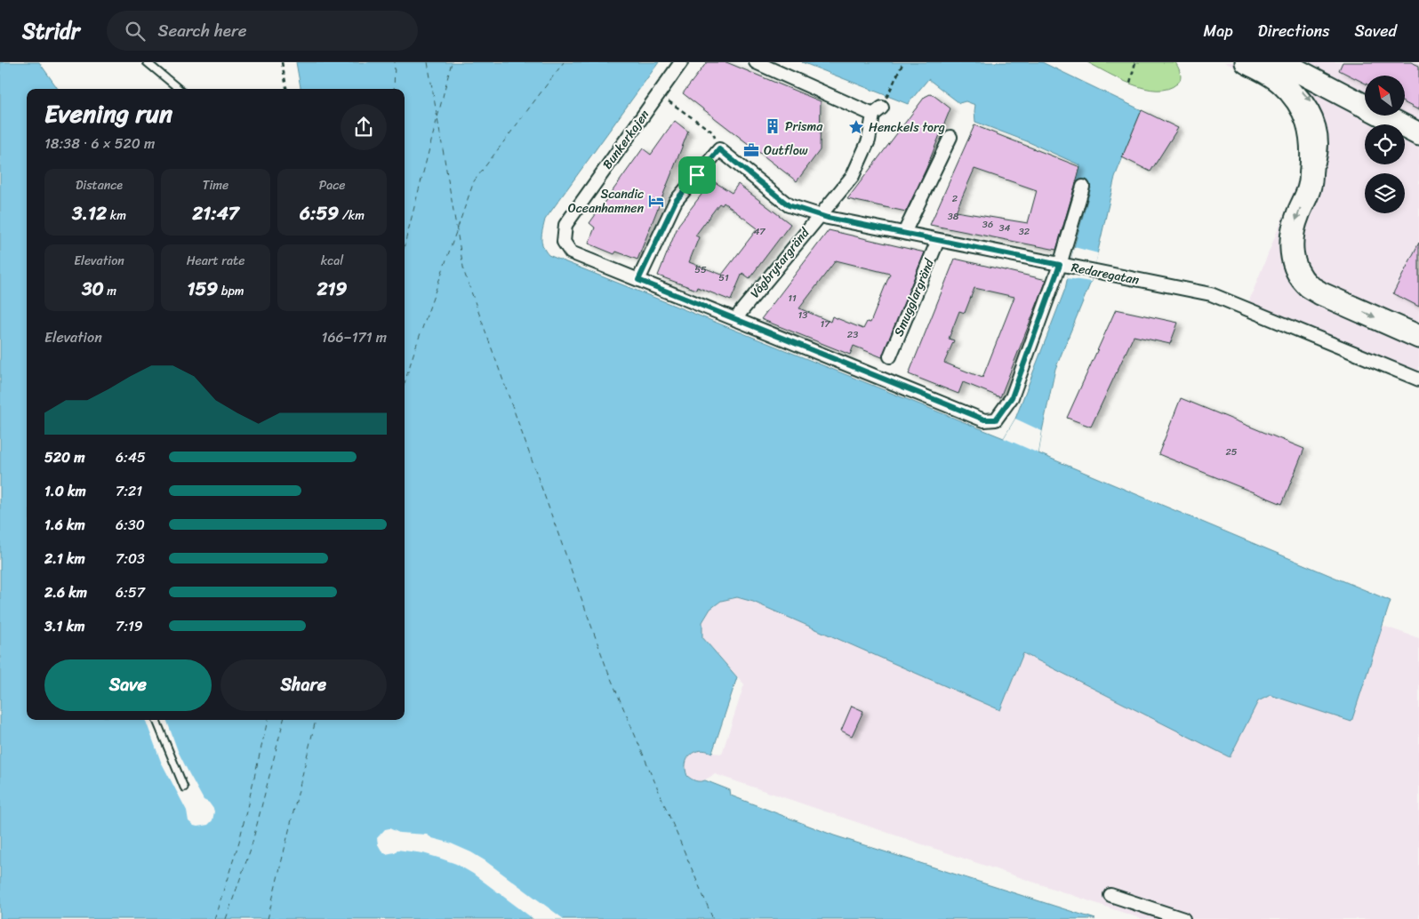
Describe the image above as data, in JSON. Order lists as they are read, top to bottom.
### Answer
{
  "streets": {
    "street": [
      "Bunkerkajen",
      "Vågbrytargränd",
      "Redaregatan",
      "Smugglargränd"
    ]
  },
  "crossings": [
    ["Vågbrytargränd", "Redaregatan"],
    ["Redaregatan", "Smugglargränd"]
  ],
  "places": {
    "building": ["Prisma"],
    "place": ["Henckels torg"],
    "office": ["Outflow"],
    "hotel": ["Scandic Oceanhamnen"]
  },
  "house_numbers": [
    "2",
    "38",
    "36",
    "34",
    "47",
    "32",
    "55",
    "51",
    "11",
    "13",
    "17",
    "23",
    "25"
  ],
  "north": "top left",
  "page": {
    "header": "Stridr",
    "search": "Search here",
    "nav": ["Map", "Directions", "Saved"],
    "heading": ["Evening run", "18:38 · 6 × 520 m"],
    "stats": [
      ["Distance", "3.12 km"],
      ["Time", "21:47"],
      ["Pace", "6:59 /km"],
      ["Elevation", "30 m"],
      ["Heart rate", "159 bpm"],
      ["kcal", "219"]
    ],
    "chart": ["Elevation", "166–171 m"],
    "list": [
      {
        "name": "520 m",
        "note": "6:45"
      },
      {
        "name": "1.0 km",
        "note": "7:21"
      },
      {
        "name": "1.6 km",
        "note": "6:30"
      },
      {
        "name": "2.1 km",
        "note": "7:03"
      },
      {
        "name": "2.6 km",
        "note": "6:57"
      },
      {
        "name": "3.1 km",
        "note": "7:19"
      }
    ],
    "buttons": ["Save", "Share"]
  }
}
